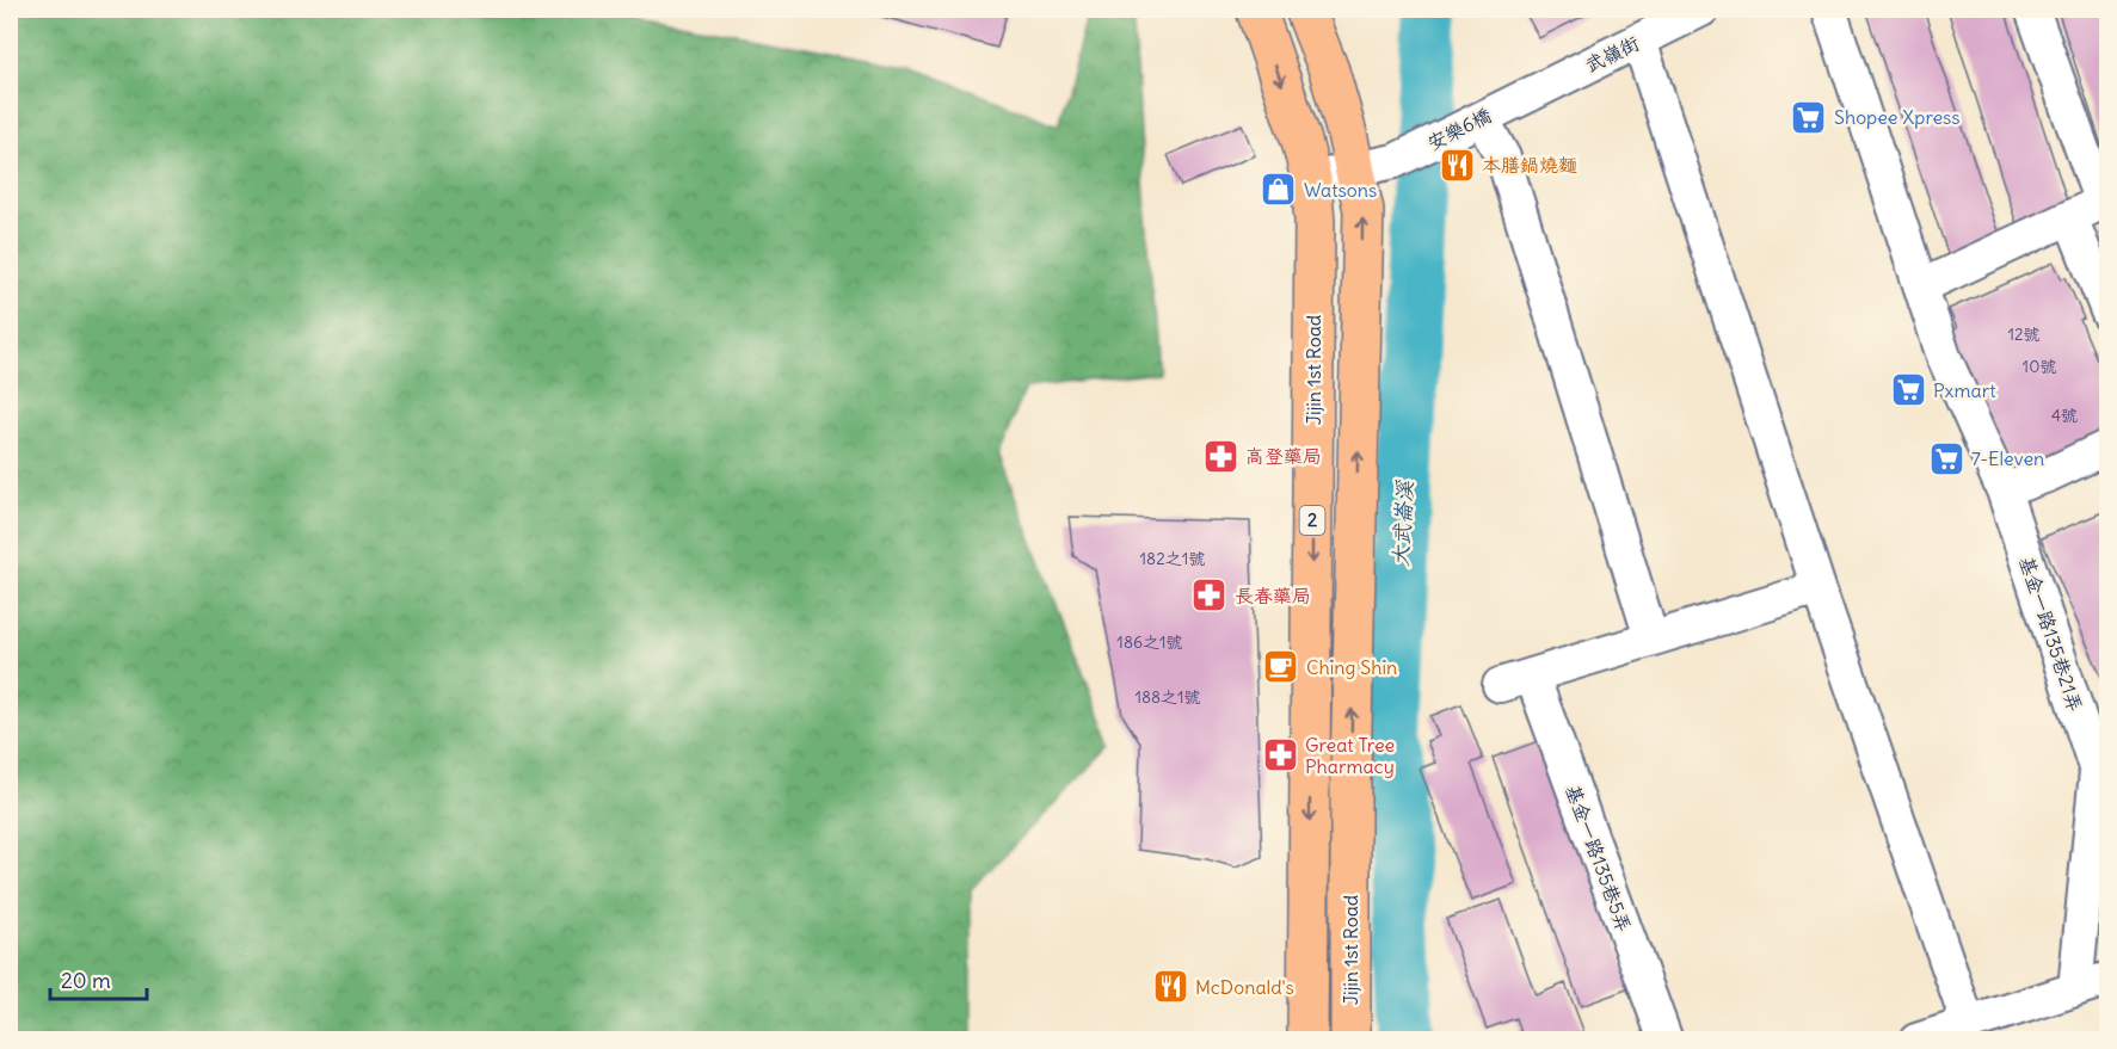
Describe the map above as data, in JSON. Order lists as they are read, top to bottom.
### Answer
{
  "streets": {
    "main road": ["Jijin 1st Road", "2"],
    "street": [
      "武嶺街",
      "安樂6橋",
      "基金一路135巷21弄",
      "基金一路135巷5弄"
    ]
  },
  "crossings": [
    ["武嶺街", "安樂6橋"],
    ["安樂6橋", "Jijin 1st Road"]
  ],
  "water": ["大武崙溪"],
  "places": {
    "supermarket": ["Shopee Xpress", "Pxmart", "7-Eleven"],
    "restaurant": ["本膳鍋燒麵", "McDonald's"],
    "shop": ["Watsons"],
    "pharmacy": ["高登藥局", "長春藥局", "Great Tree Pharmacy"],
    "cafe": ["Ching Shin"]
  },
  "house_numbers": [
    "12號",
    "10號",
    "4號",
    "182之1號",
    "186之1號",
    "188之1號"
  ],
  "scale_bar": "20 m"
}
